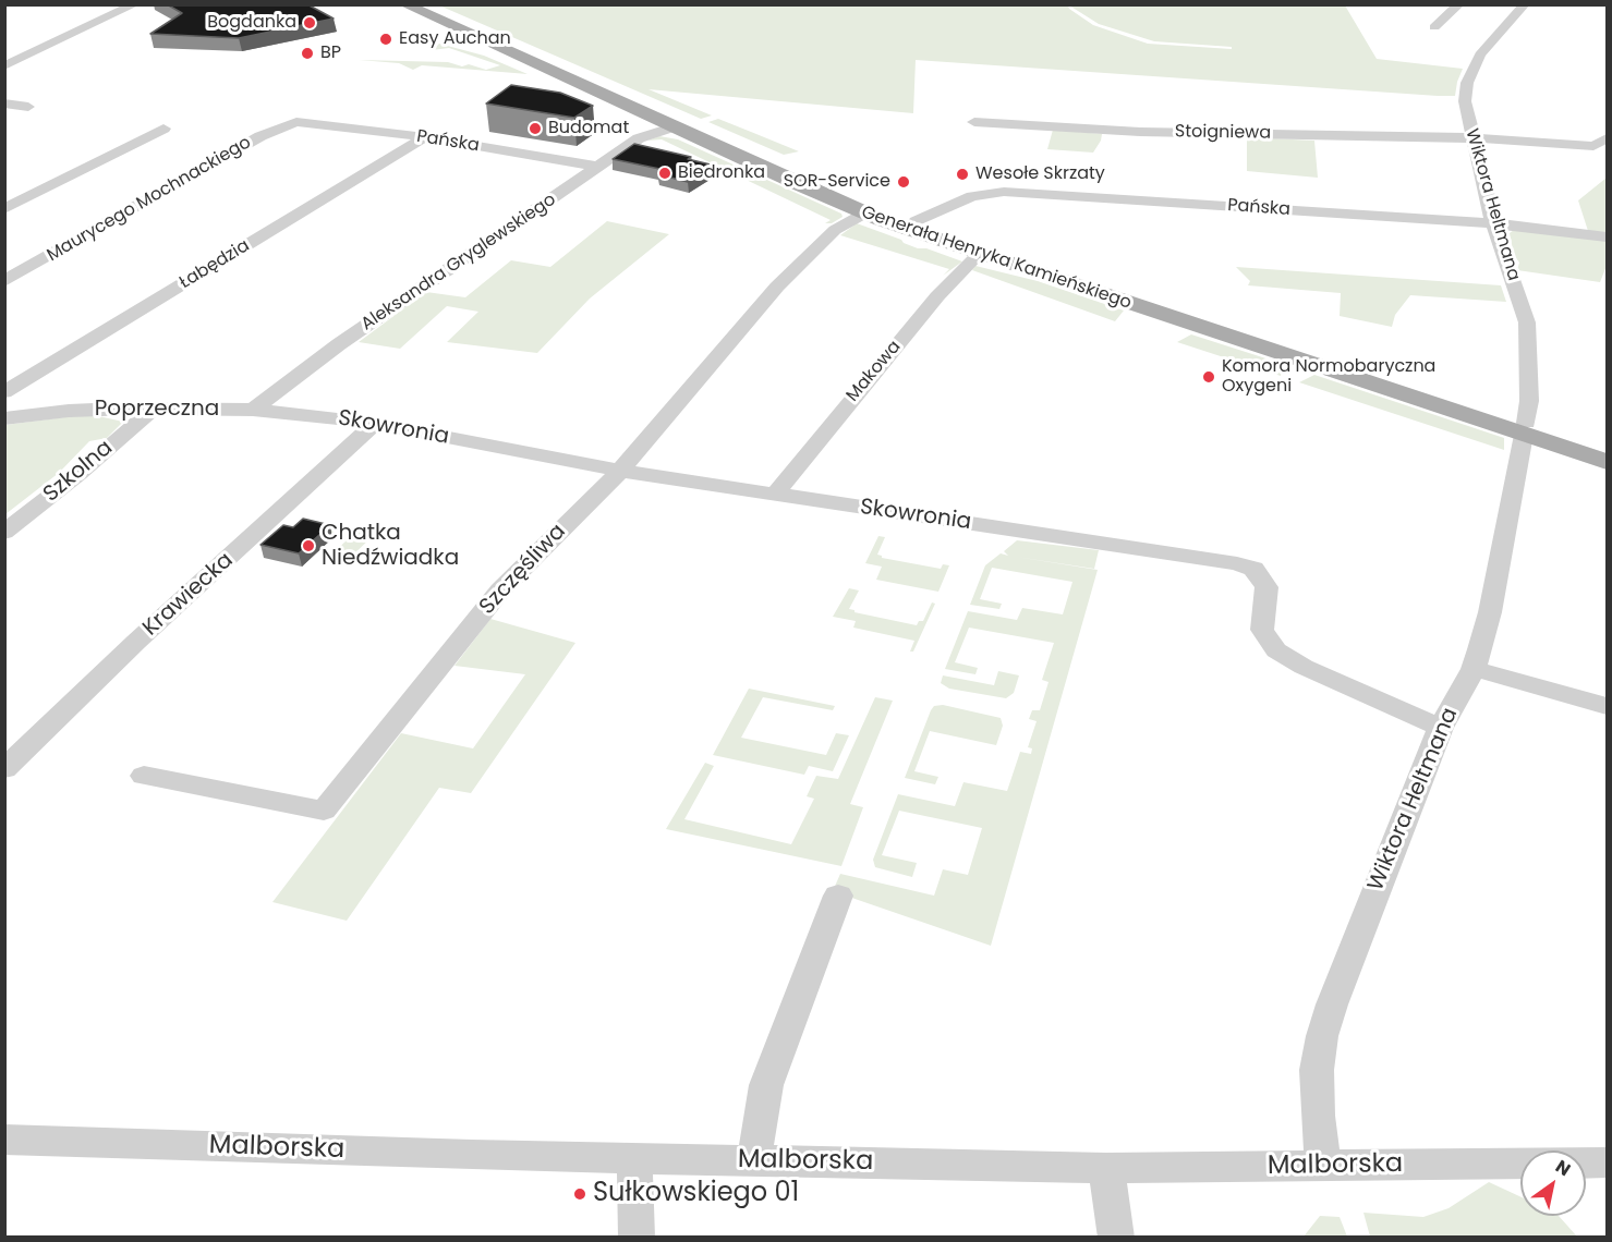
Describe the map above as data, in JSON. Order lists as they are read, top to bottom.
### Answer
{
  "streets": {
    "main road": ["Generała Henryka Kamieńskiego"],
    "street": [
      "Stoigniewa",
      "Pańska",
      "Maurycego Mochnackiego",
      "Wiktora Heltmana",
      "Aleksandra Gryglewskiego",
      "Łabędzia",
      "Makowa",
      "Poprzeczna",
      "Skowronia",
      "Szkolna",
      "Szczęśliwa",
      "Krawiecka",
      "Malborska"
    ]
  },
  "crossings": [
    ["Stoigniewa", "Wiktora Heltmana"],
    ["Pańska", "Maurycego Mochnackiego"],
    ["Pańska", "Wiktora Heltmana"],
    ["Pańska", "Generała Henryka Kamieńskiego"],
    ["Pańska", "Aleksandra Gryglewskiego"],
    ["Pańska", "Łabędzia"],
    ["Wiktora Heltmana", "Generała Henryka Kamieńskiego"],
    ["Wiktora Heltmana", "Skowronia"],
    ["Wiktora Heltmana", "Malborska"],
    ["Generała Henryka Kamieńskiego", "Aleksandra Gryglewskiego"],
    ["Generała Henryka Kamieńskiego", "Makowa"],
    ["Generała Henryka Kamieńskiego", "Szczęśliwa"],
    ["Aleksandra Gryglewskiego", "Poprzeczna"],
    ["Makowa", "Skowronia"],
    ["Poprzeczna", "Skowronia"],
    ["Poprzeczna", "Szkolna"],
    ["Skowronia", "Szczęśliwa"],
    ["Skowronia", "Krawiecka"]
  ],
  "places": [
    "Bogdanka",
    "Easy Auchan",
    "BP",
    "Budomat",
    "Biedronka",
    "Wesołe Skrzaty",
    "SOR-Service",
    "Komora Normobaryczna Oxygeni",
    "Chatka Niedźwiadka",
    "Sułkowskiego 01"
  ],
  "north": "top right"
}
